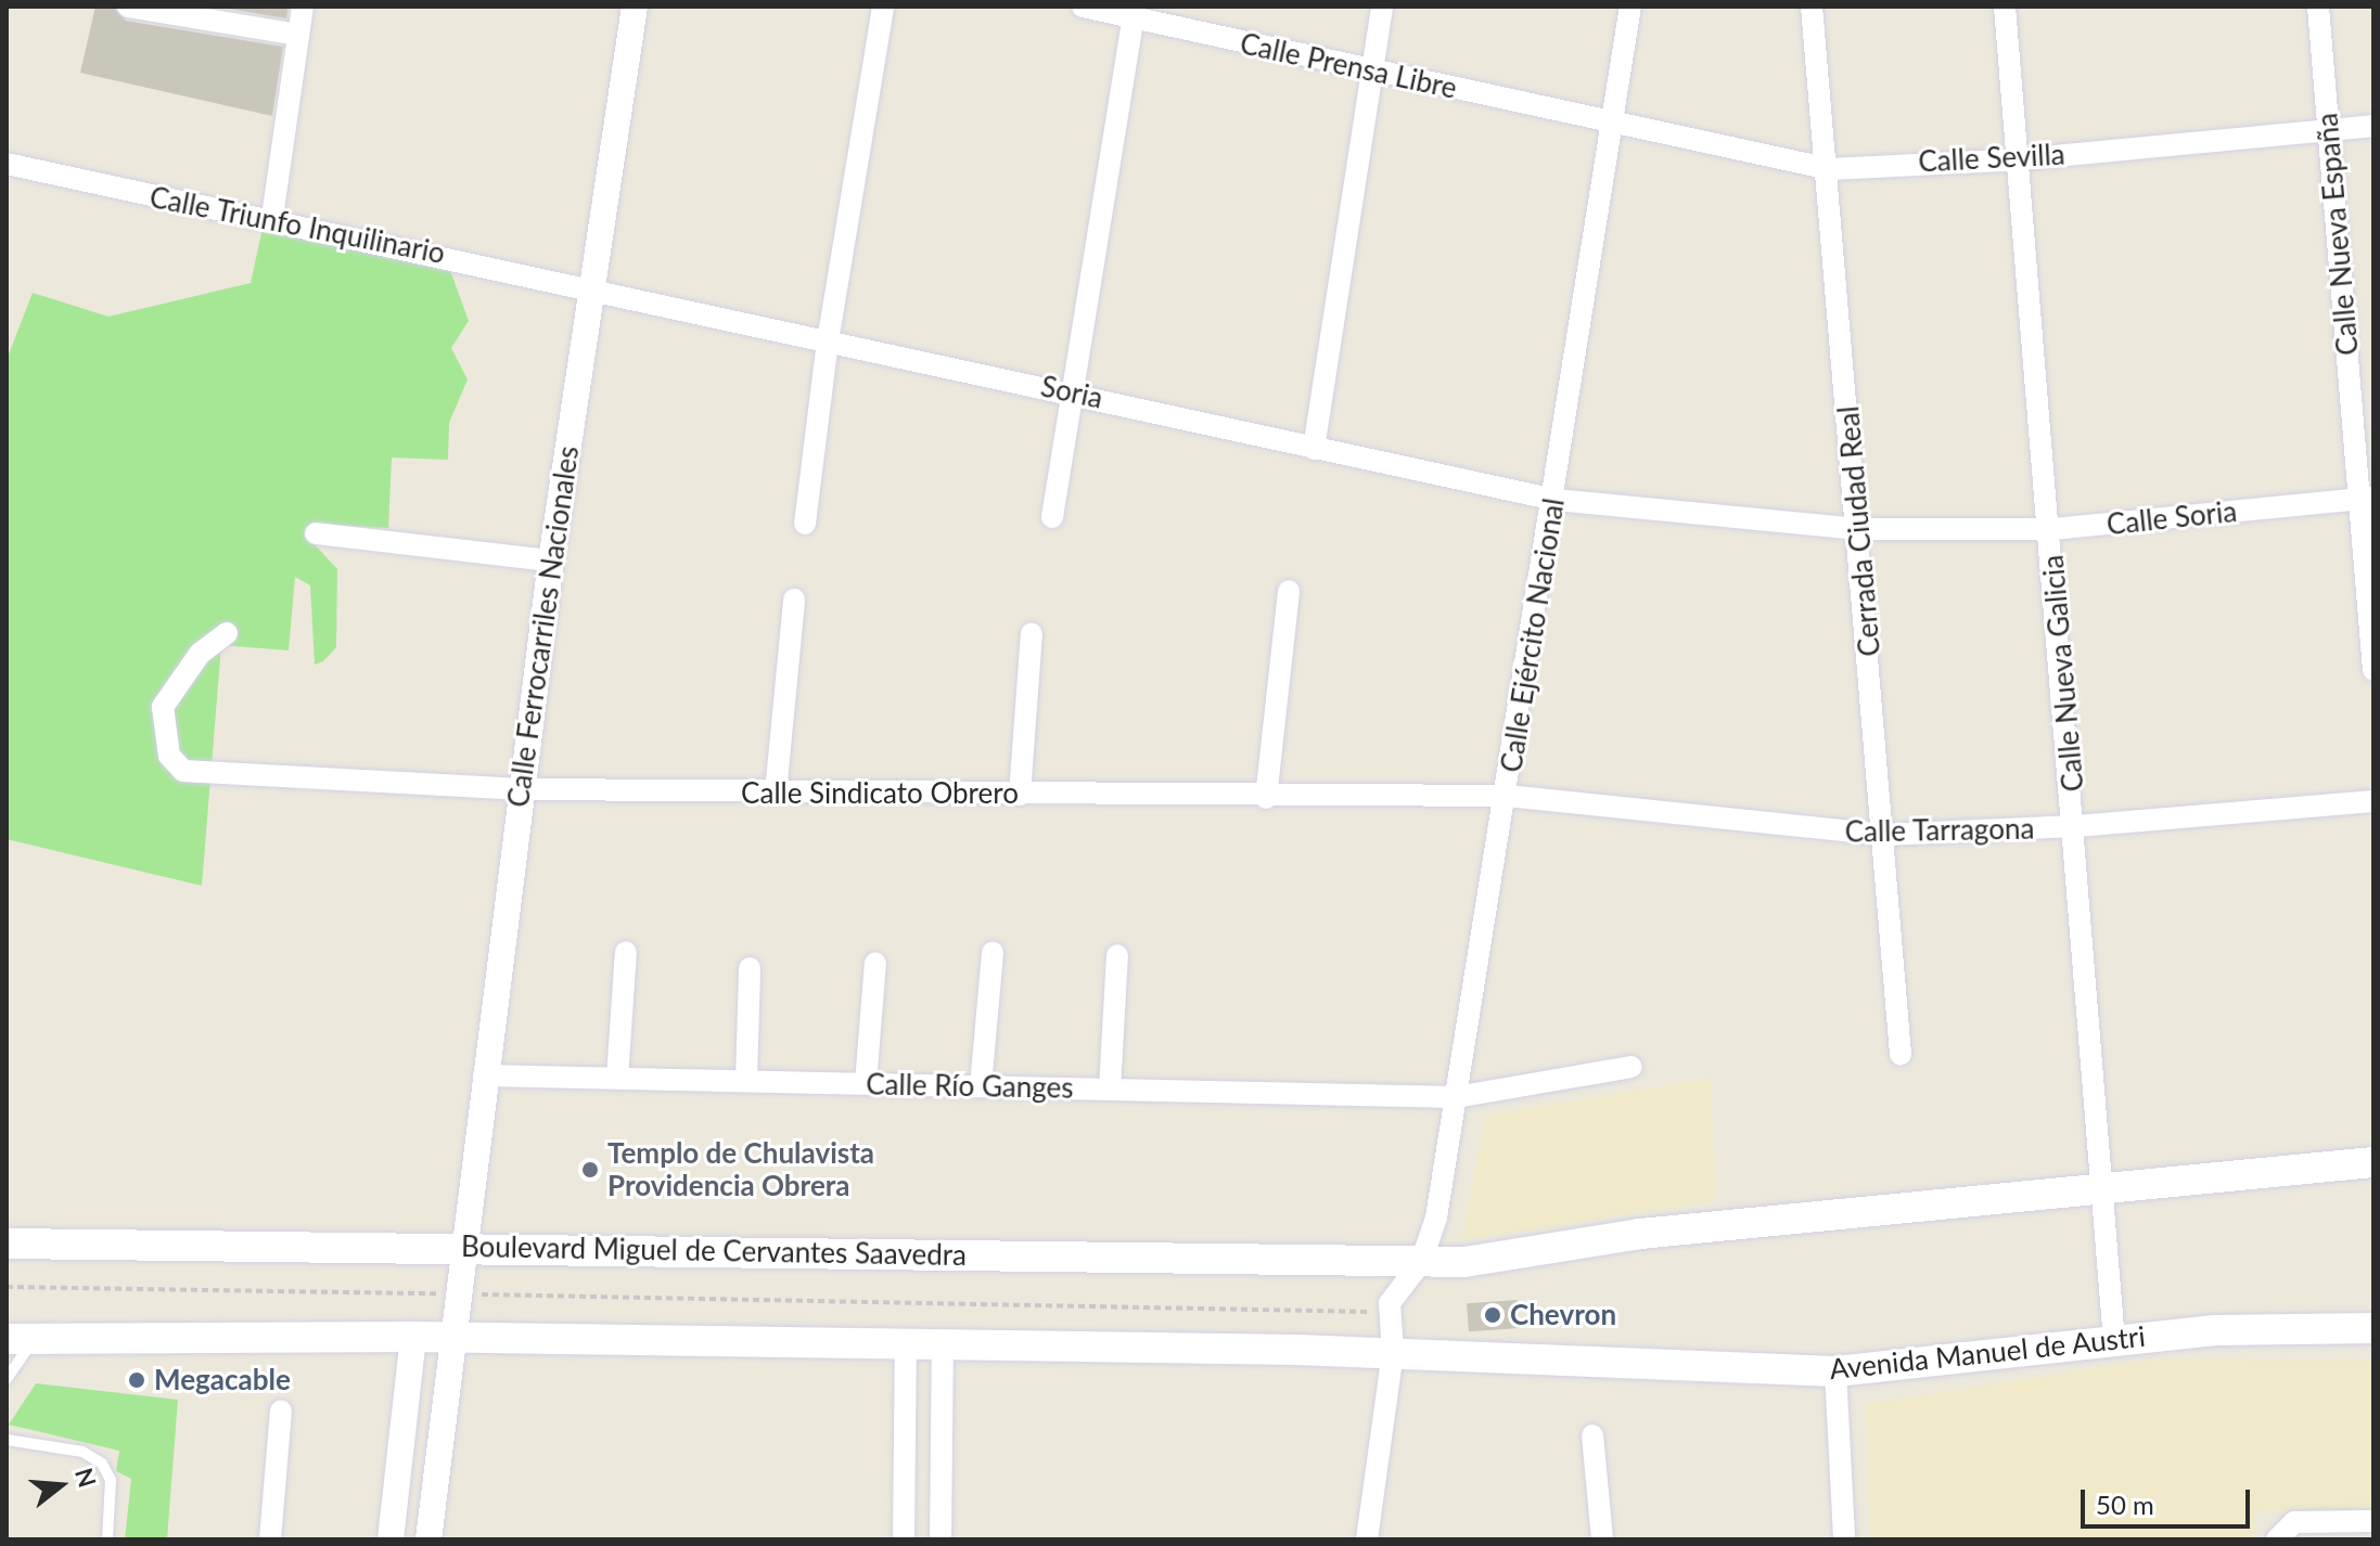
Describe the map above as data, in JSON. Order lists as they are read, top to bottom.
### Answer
{
  "streets": {
    "main road": ["Boulevard Miguel de Cervantes Saavedra", "Avenida Manuel de Austri"],
    "street": [
      "Calle Prensa Libre",
      "Calle Sevilla",
      "Calle Triunfo Inquilinario",
      "Calle Nueva España",
      "Soria",
      "Calle Soria",
      "Cerrada Ciudad Real",
      "Calle Ferrocarriles Nacionales",
      "Calle Ejército Nacional",
      "Calle Nueva Galicia",
      "Calle Sindicato Obrero",
      "Calle Tarragona",
      "Calle Río Ganges"
    ]
  },
  "crossings": [
    ["Calle Prensa Libre", "Calle Sevilla"],
    ["Calle Prensa Libre", "Calle Ejército Nacional"],
    ["Calle Sevilla", "Calle Nueva España"],
    ["Calle Sevilla", "Cerrada Ciudad Real"],
    ["Calle Sevilla", "Calle Ejército Nacional"],
    ["Calle Sevilla", "Calle Nueva Galicia"],
    ["Calle Triunfo Inquilinario", "Soria"],
    ["Calle Triunfo Inquilinario", "Calle Ferrocarriles Nacionales"],
    ["Calle Nueva España", "Calle Soria"],
    ["Soria", "Calle Soria"],
    ["Soria", "Calle Ferrocarriles Nacionales"],
    ["Soria", "Calle Ejército Nacional"],
    ["Calle Soria", "Cerrada Ciudad Real"],
    ["Calle Soria", "Calle Ejército Nacional"],
    ["Calle Soria", "Calle Nueva Galicia"],
    ["Cerrada Ciudad Real", "Calle Tarragona"],
    ["Calle Ferrocarriles Nacionales", "Calle Sindicato Obrero"],
    ["Calle Ferrocarriles Nacionales", "Calle Río Ganges"],
    ["Calle Ferrocarriles Nacionales", "Boulevard Miguel de Cervantes Saavedra"],
    ["Calle Ejército Nacional", "Calle Sindicato Obrero"],
    ["Calle Ejército Nacional", "Calle Tarragona"],
    ["Calle Ejército Nacional", "Calle Río Ganges"],
    ["Calle Ejército Nacional", "Boulevard Miguel de Cervantes Saavedra"],
    ["Calle Nueva Galicia", "Calle Tarragona"],
    ["Calle Nueva Galicia", "Boulevard Miguel de Cervantes Saavedra"],
    ["Calle Nueva Galicia", "Avenida Manuel de Austri"],
    ["Calle Sindicato Obrero", "Calle Tarragona"]
  ],
  "places": ["Templo de Chulavista Providencia Obrera", "Chevron", "Megacable"],
  "scale_bar": "50 m",
  "north": "right"
}
